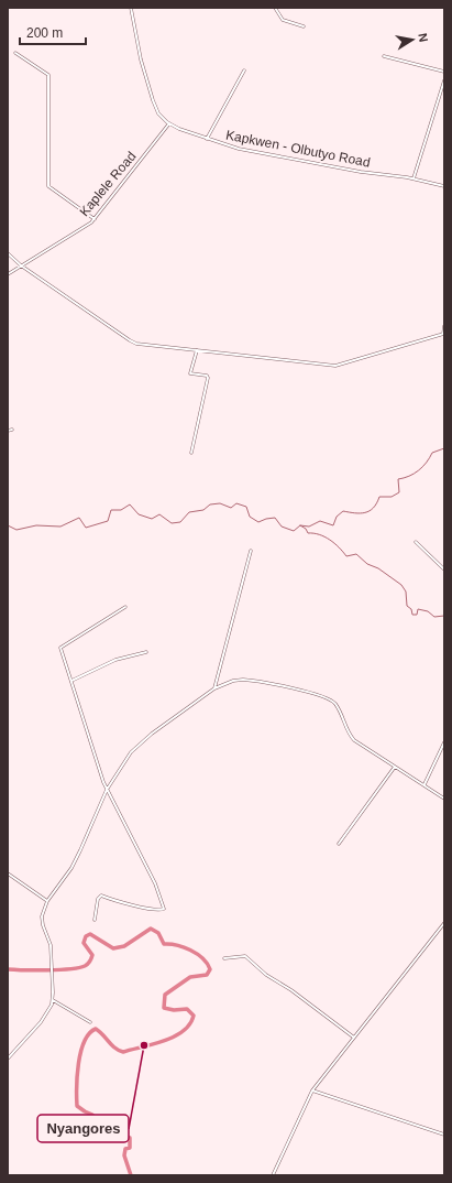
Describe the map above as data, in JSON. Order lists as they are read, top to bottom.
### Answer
{
  "streets": {
    "street": ["Kapkwen - Olbutyo Road", "Kaplele Road"]
  },
  "crossings": [
    ["Kapkwen - Olbutyo Road", "Kaplele Road"]
  ],
  "places": ["Nyangores"],
  "scale_bar": "200 m",
  "north": "right"
}
